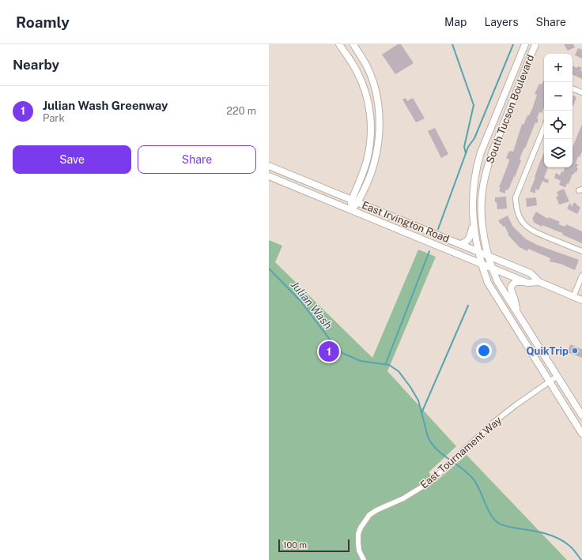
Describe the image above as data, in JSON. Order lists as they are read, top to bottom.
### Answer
{
  "streets": {
    "main road": ["South Tucson Boulevard", "East Irvington Road"],
    "street": ["East Tournament Way"]
  },
  "crossings": [
    ["South Tucson Boulevard", "East Irvington Road"],
    ["South Tucson Boulevard", "East Tournament Way"]
  ],
  "water": ["Julian Wash"],
  "places": ["QuikTrip"],
  "scale_bar": "100 m",
  "page": {
    "header": "Roamly",
    "nav": ["Map", "Layers", "Share"],
    "heading": "Nearby",
    "map_buttons": ["+", "−"],
    "list": [
      {
        "mark": "1",
        "name": "Julian Wash Greenway",
        "note": "Park",
        "value": "220 m"
      }
    ],
    "buttons": ["Save", "Share"],
    "pins": "1",
    "scale": "100 m"
  }
}
